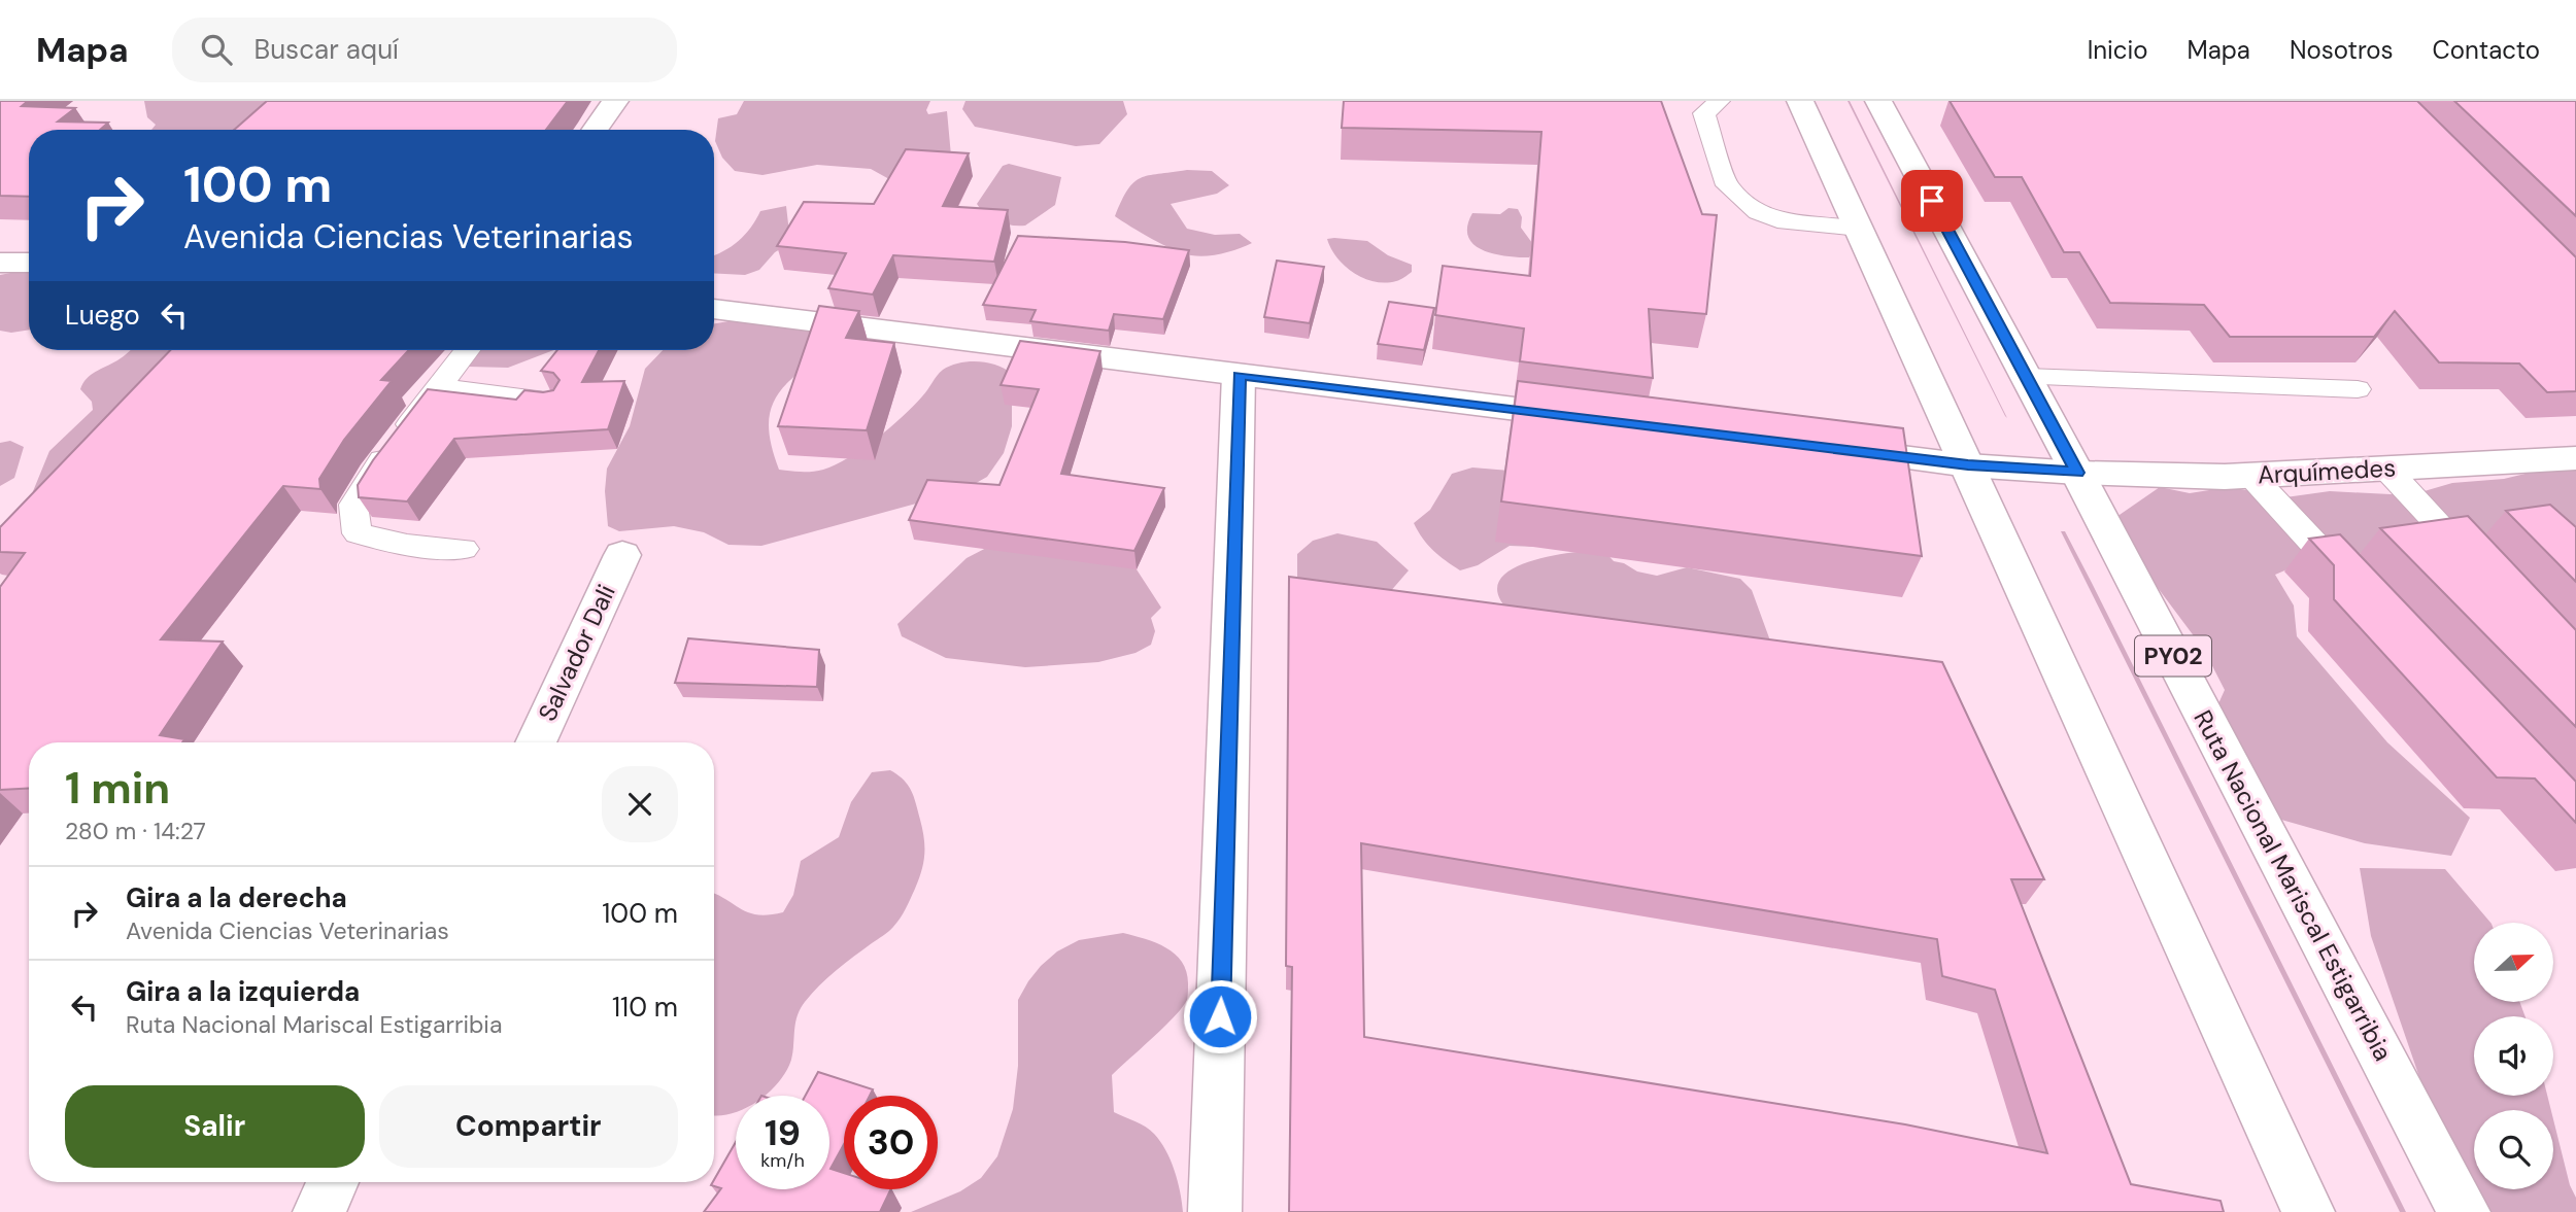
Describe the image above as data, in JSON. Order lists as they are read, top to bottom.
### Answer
{
  "streets": {
    "main road": [
      "Arquímedes",
      "Salvador Dali",
      "PY02",
      "Ruta Nacional Mariscal Estigarribia"
    ]
  },
  "crossings": [
    ["Arquímedes", "Ruta Nacional Mariscal Estigarribia"]
  ],
  "north": "right",
  "page": {
    "header": "Mapa",
    "search": "Buscar aquí",
    "nav": [
      "Inicio",
      "Mapa",
      "Nosotros",
      "Contacto"
    ],
    "turn": ["100 m", "Avenida Ciencias Veterinarias"],
    "then": "Luego",
    "heading": ["1 min", "280 m · 14:27"],
    "list": [
      {
        "name": "Gira a la derecha",
        "note": "Avenida Ciencias Veterinarias",
        "value": "100 m"
      },
      {
        "name": "Gira a la izquierda",
        "note": "Ruta Nacional Mariscal Estigarribia",
        "value": "110 m"
      }
    ],
    "buttons": ["Salir", "Compartir"],
    "speed": "19 km/h",
    "limit": "30"
  }
}
